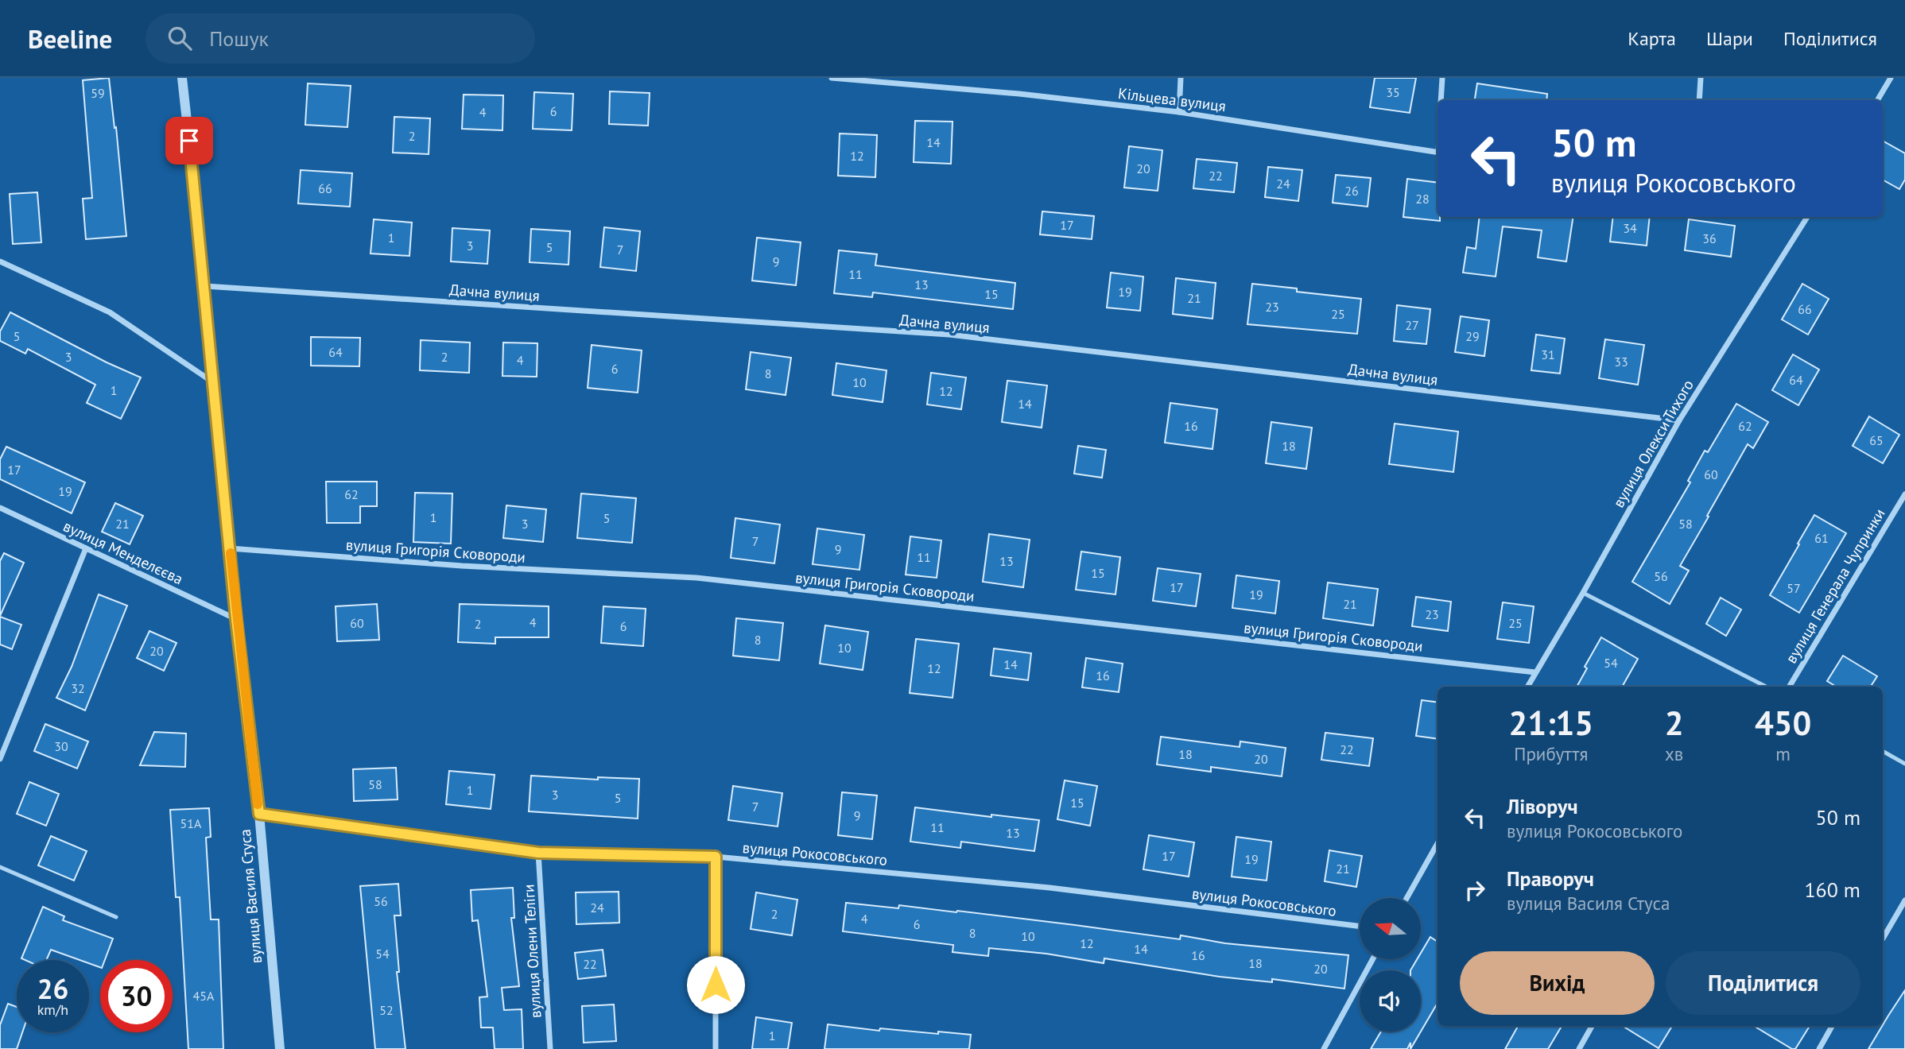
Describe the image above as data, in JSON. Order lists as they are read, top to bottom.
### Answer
{
  "streets": {
    "street": [
      "Кільцева вулиця",
      "Дачна вулиця",
      "вулиця Олекси Тихого",
      "вулиця Григорія Сковороди",
      "вулиця Менделєєва",
      "вулиця Генерала Чупринки",
      "вулиця Рокосовського",
      "вулиця Василя Стуса",
      "вулиця Олени Теліги"
    ]
  },
  "crossings": [
    ["Дачна вулиця", "вулиця Олекси Тихого"],
    ["Дачна вулиця", "вулиця Василя Стуса"],
    ["вулиця Олекси Тихого", "вулиця Григорія Сковороди"],
    ["вулиця Григорія Сковороди", "вулиця Василя Стуса"],
    ["вулиця Менделєєва", "вулиця Василя Стуса"],
    ["вулиця Рокосовського", "вулиця Василя Стуса"],
    ["вулиця Рокосовського", "вулиця Олени Теліги"]
  ],
  "house_numbers": [
    "35",
    "59",
    "6",
    "4",
    "2",
    "14",
    "12",
    "20",
    "22",
    "24",
    "66",
    "26",
    "28",
    "17",
    "34",
    "1",
    "36",
    "3",
    "5",
    "7",
    "9",
    "11",
    "13",
    "19",
    "15",
    "21",
    "23",
    "66",
    "25",
    "27",
    "5",
    "29",
    "64",
    "31",
    "3",
    "2",
    "4",
    "33",
    "6",
    "8",
    "64",
    "10",
    "1",
    "12",
    "14",
    "16",
    "62",
    "65",
    "18",
    "17",
    "60",
    "19",
    "62",
    "1",
    "5",
    "21",
    "3",
    "58",
    "61",
    "7",
    "9",
    "11",
    "13",
    "15",
    "56",
    "17",
    "57",
    "19",
    "21",
    "23",
    "4",
    "60",
    "25",
    "2",
    "6",
    "8",
    "10",
    "20",
    "54",
    "14",
    "12",
    "16",
    "32",
    "30",
    "22",
    "18",
    "20",
    "58",
    "1",
    "3",
    "5",
    "15",
    "7",
    "9",
    "51А",
    "11",
    "13",
    "17",
    "19",
    "21",
    "56",
    "24",
    "2",
    "4",
    "6",
    "8",
    "10",
    "12",
    "14",
    "54",
    "16",
    "18",
    "22",
    "20",
    "45А",
    "52",
    "1"
  ],
  "north": "left",
  "page": {
    "header": "Beeline",
    "search": "Пошук",
    "nav": ["Карта", "Шари", "Поділитися"],
    "turn": ["50 m", "вулиця Рокосовського"],
    "eta": [
      "21:15",
      "Прибуття",
      "2",
      "хв",
      "450",
      "m"
    ],
    "list": [
      {
        "name": "Ліворуч",
        "note": "вулиця Рокосовського",
        "value": "50 m"
      },
      {
        "name": "Праворуч",
        "note": "вулиця Василя Стуса",
        "value": "160 m"
      }
    ],
    "buttons": ["Вихід", "Поділитися"],
    "speed": "26 km/h",
    "limit": "30"
  }
}
